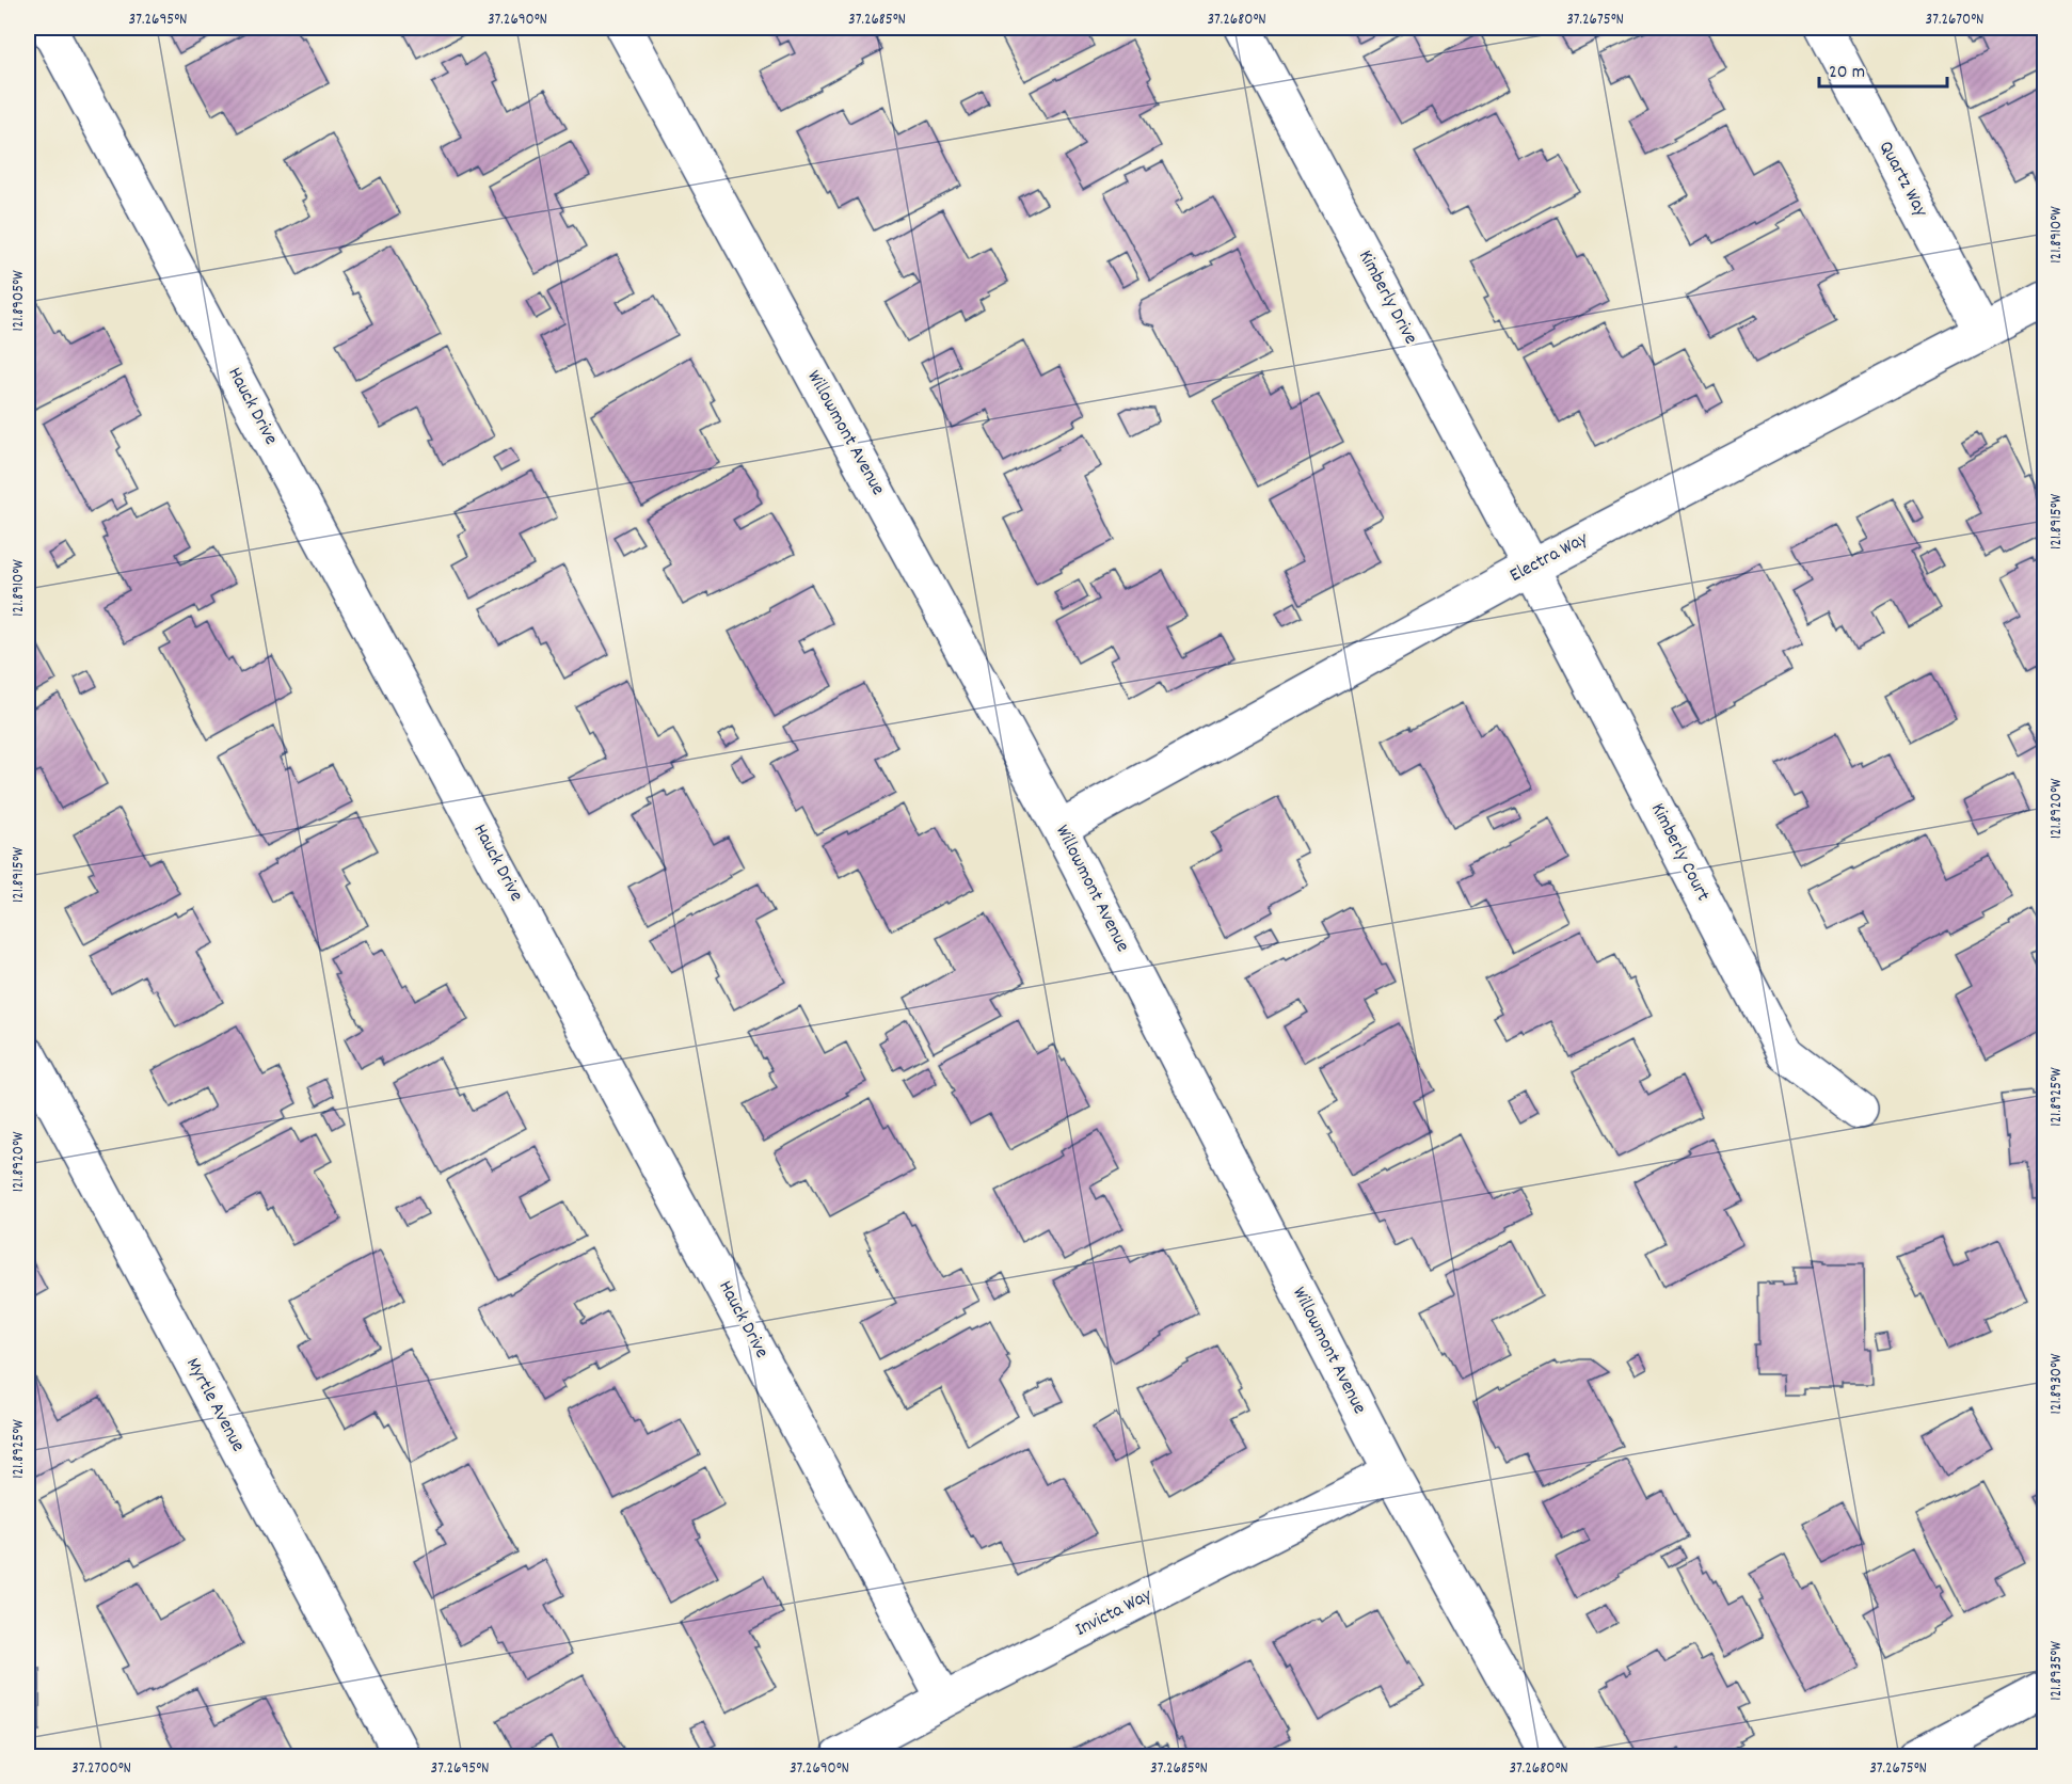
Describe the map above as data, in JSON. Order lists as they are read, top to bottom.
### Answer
{
  "streets": {
    "street": [
      "Quartz Way",
      "Kimberly Drive",
      "Hauck Drive",
      "Willowmont Avenue",
      "Electra Way",
      "Kimberly Court",
      "Myrtle Avenue",
      "Invicta Way"
    ]
  },
  "crossings": [
    ["Quartz Way", "Electra Way"],
    ["Kimberly Drive", "Electra Way"],
    ["Kimberly Drive", "Kimberly Court"],
    ["Hauck Drive", "Invicta Way"],
    ["Willowmont Avenue", "Electra Way"],
    ["Willowmont Avenue", "Invicta Way"],
    ["Electra Way", "Kimberly Court"]
  ],
  "scale_bar": "20 m",
  "coordinates": [
    "37.2695°N",
    "37.2690°N",
    "37.2685°N",
    "37.2680°N",
    "37.2675°N",
    "37.2670°N",
    "121.8910°W",
    "121.8905°W",
    "121.8915°W",
    "121.8920°W",
    "121.8925°W",
    "121.8930°W",
    "121.8935°W",
    "37.2700°N"
  ]
}
